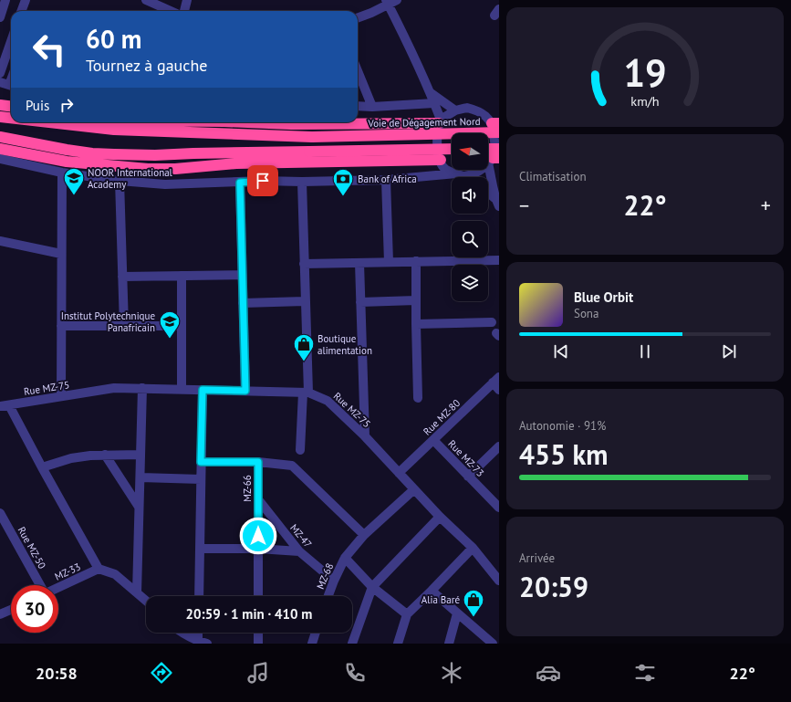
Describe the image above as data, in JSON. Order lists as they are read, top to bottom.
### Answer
{
  "streets": {
    "highway": ["Voie de Dégagement Nord"],
    "street": [
      "Rue MZ-75",
      "Rue MZ-80",
      "Rue MZ-73",
      "MZ-66",
      "MZ-47",
      "Rue MZ-50",
      "MZ-33",
      "MZ-68"
    ]
  },
  "crossings": [
    ["Rue MZ-75", "Rue MZ-80"],
    ["Rue MZ-75", "MZ-68"],
    ["Rue MZ-80", "Rue MZ-73"],
    ["MZ-66", "MZ-47"],
    ["MZ-47", "MZ-68"]
  ],
  "places": {
    "school or university": ["NOOR International Academy", "Institut Polytechnique Panafricain"],
    "bank": ["Bank of Africa"],
    "shop": ["Boutique alimentation", "Alia Baré"]
  },
  "north": "left",
  "page": {
    "turn": ["60 m", "Tournez à gauche"],
    "then": "Puis",
    "tile": [
      "Climatisation",
      ["Autonomie · 91%", "455 km"],
      ["Arrivée", "20:59"]
    ],
    "heat": ["−", "22°", "+"],
    "song": ["Blue Orbit", "Sona"],
    "limit": "30",
    "trip": "20:59 · 1 min · 410 m",
    "tabs": ["20:58", "22°"],
    "gauge": ["19", "km/h"]
  }
}
